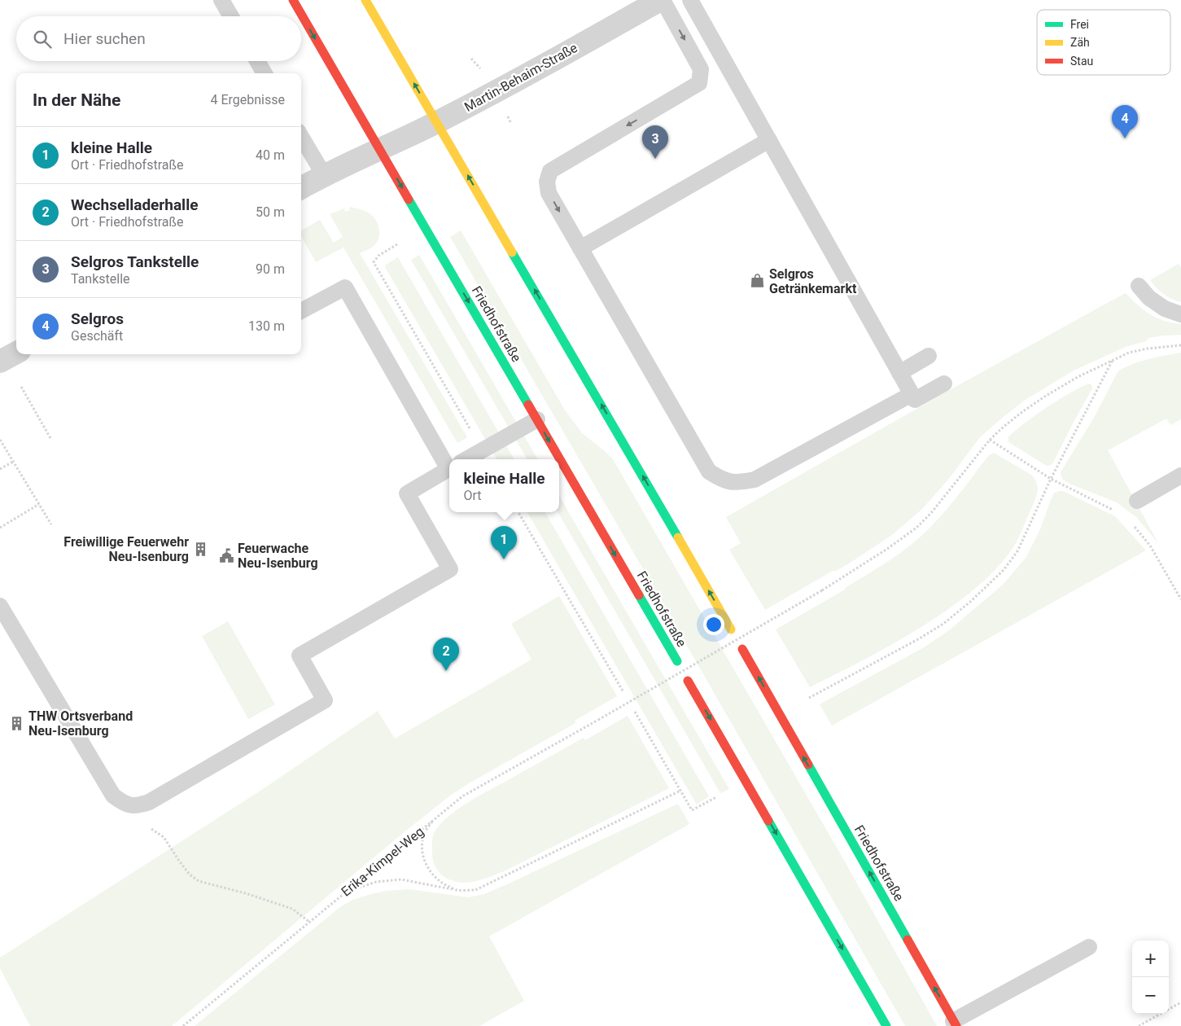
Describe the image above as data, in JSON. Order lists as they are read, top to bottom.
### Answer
{
  "streets": {
    "main road": ["Friedhofstraße"],
    "street": ["Martin-Behaim-Straße"],
    "path": ["Erika-Kimpel-Weg"]
  },
  "crossings": [
    ["Martin-Behaim-Straße", "Friedhofstraße"]
  ],
  "places": {
    "shop": ["Selgros Getränkemarkt"],
    "building": ["Freiwillige Feuerwehr Neu-Isenburg", "THW Ortsverband Neu-Isenburg"],
    "public building": ["Feuerwache Neu-Isenburg"]
  },
  "legend": ["Frei", "Zäh", "Stau"],
  "page": {
    "search": "Hier suchen",
    "heading": ["In der Nähe", "4 Ergebnisse"],
    "pins": [
      "4",
      "3",
      "1",
      "2"
    ],
    "list": [
      {
        "mark": "1",
        "name": "kleine Halle",
        "note": "Ort · Friedhofstraße",
        "value": "40 m"
      },
      {
        "mark": "2",
        "name": "Wechselladerhalle",
        "note": "Ort · Friedhofstraße",
        "value": "50 m"
      },
      {
        "mark": "3",
        "name": "Selgros Tankstelle",
        "note": "Tankstelle",
        "value": "90 m"
      },
      {
        "mark": "4",
        "name": "Selgros",
        "note": "Geschäft",
        "value": "130 m"
      }
    ],
    "popup": ["kleine Halle", "Ort"],
    "map_buttons": ["+", "−"]
  }
}
